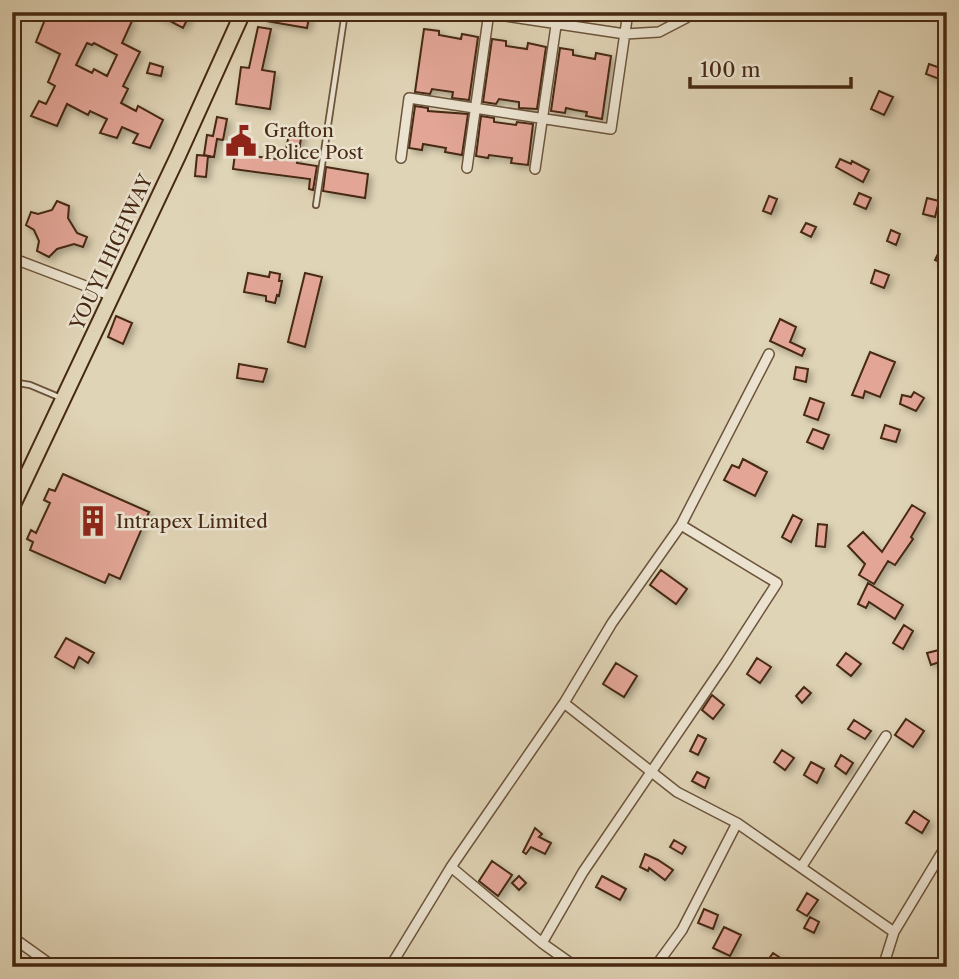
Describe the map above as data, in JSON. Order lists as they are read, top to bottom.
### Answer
{
  "streets": {
    "main road": ["YOUYI HIGHWAY"]
  },
  "places": {
    "public building": ["Grafton Police Post"],
    "building": ["Intrapex Limited"]
  },
  "scale_bar": "100 m"
}
